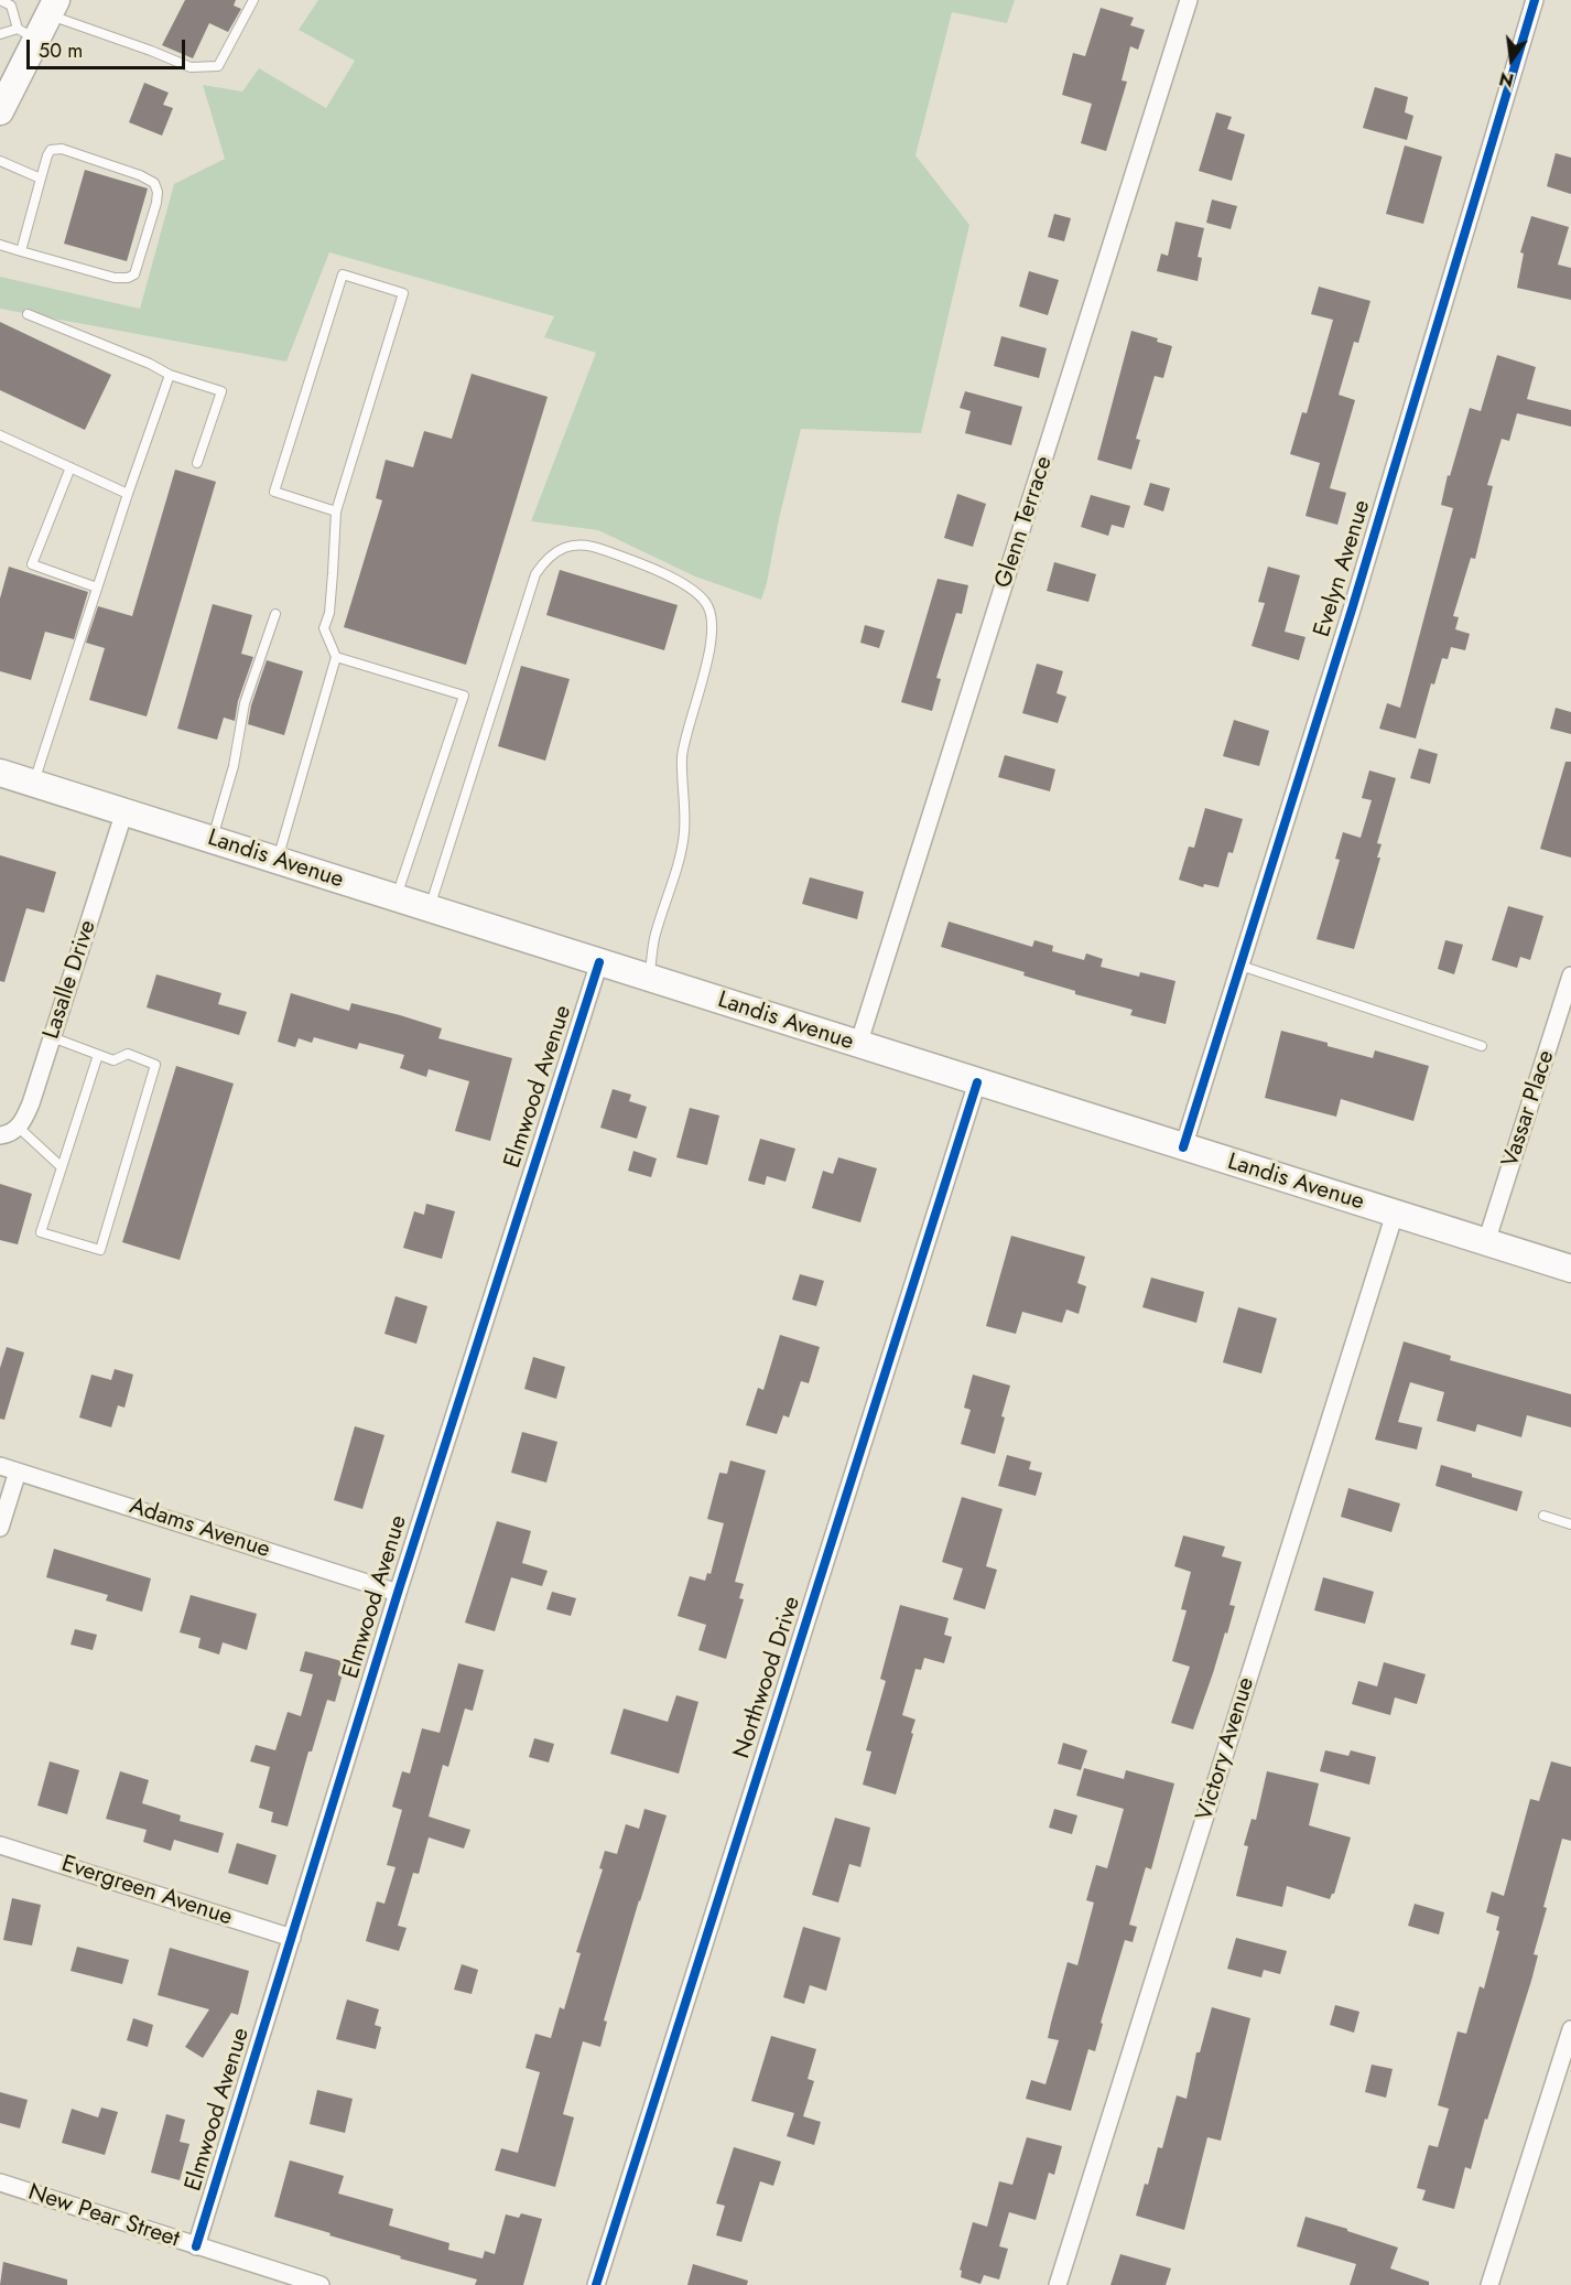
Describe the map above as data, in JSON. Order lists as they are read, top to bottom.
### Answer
{
  "streets": {
    "main road": ["Landis Avenue"],
    "street": [
      "Glenn Terrace",
      "Evelyn Avenue",
      "Lasalle Drive",
      "Elmwood Avenue",
      "Vassar Place",
      "Adams Avenue",
      "Northwood Drive",
      "Victory Avenue",
      "Evergreen Avenue",
      "New Pear Street"
    ]
  },
  "crossings": [
    ["Glenn Terrace", "Landis Avenue"],
    ["Evelyn Avenue", "Landis Avenue"],
    ["Landis Avenue", "Lasalle Drive"],
    ["Landis Avenue", "Elmwood Avenue"],
    ["Landis Avenue", "Vassar Place"],
    ["Landis Avenue", "Northwood Drive"],
    ["Landis Avenue", "Victory Avenue"],
    ["Elmwood Avenue", "Adams Avenue"],
    ["Elmwood Avenue", "Evergreen Avenue"],
    ["Elmwood Avenue", "New Pear Street"]
  ],
  "scale_bar": "50 m",
  "north": "bottom"
}
